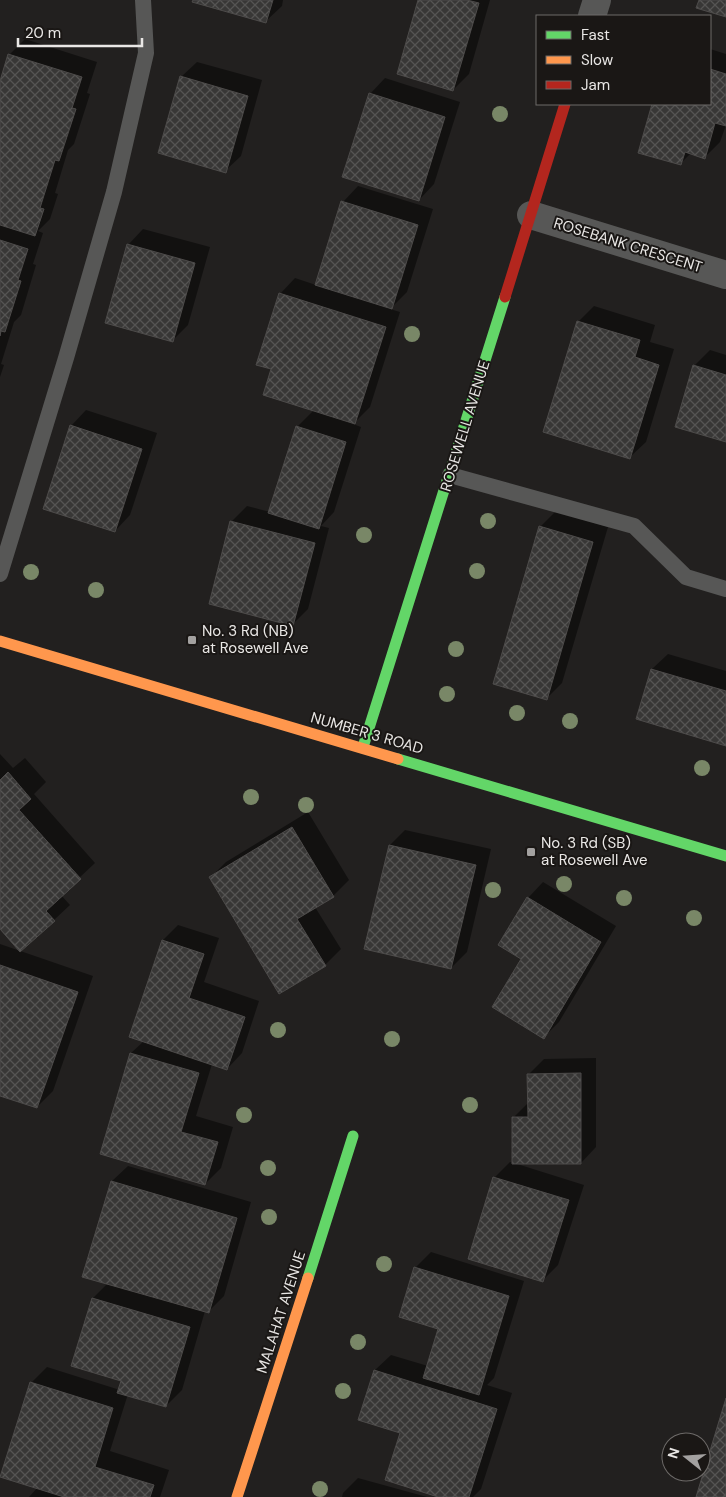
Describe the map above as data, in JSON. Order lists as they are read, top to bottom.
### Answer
{
  "streets": {
    "street": [
      "ROSEBANK CRESCENT",
      "ROSEWELL AVENUE",
      "NUMBER 3 ROAD",
      "MALAHAT AVENUE"
    ]
  },
  "crossings": [
    ["ROSEBANK CRESCENT", "ROSEWELL AVENUE"],
    ["ROSEWELL AVENUE", "NUMBER 3 ROAD"]
  ],
  "places": {
    "transit": ["No. 3 Rd (NB) at Rosewell Ave", "No. 3 Rd (SB) at Rosewell Ave"]
  },
  "legend": ["Fast", "Slow", "Jam"],
  "scale_bar": "20 m",
  "north": "left"
}
